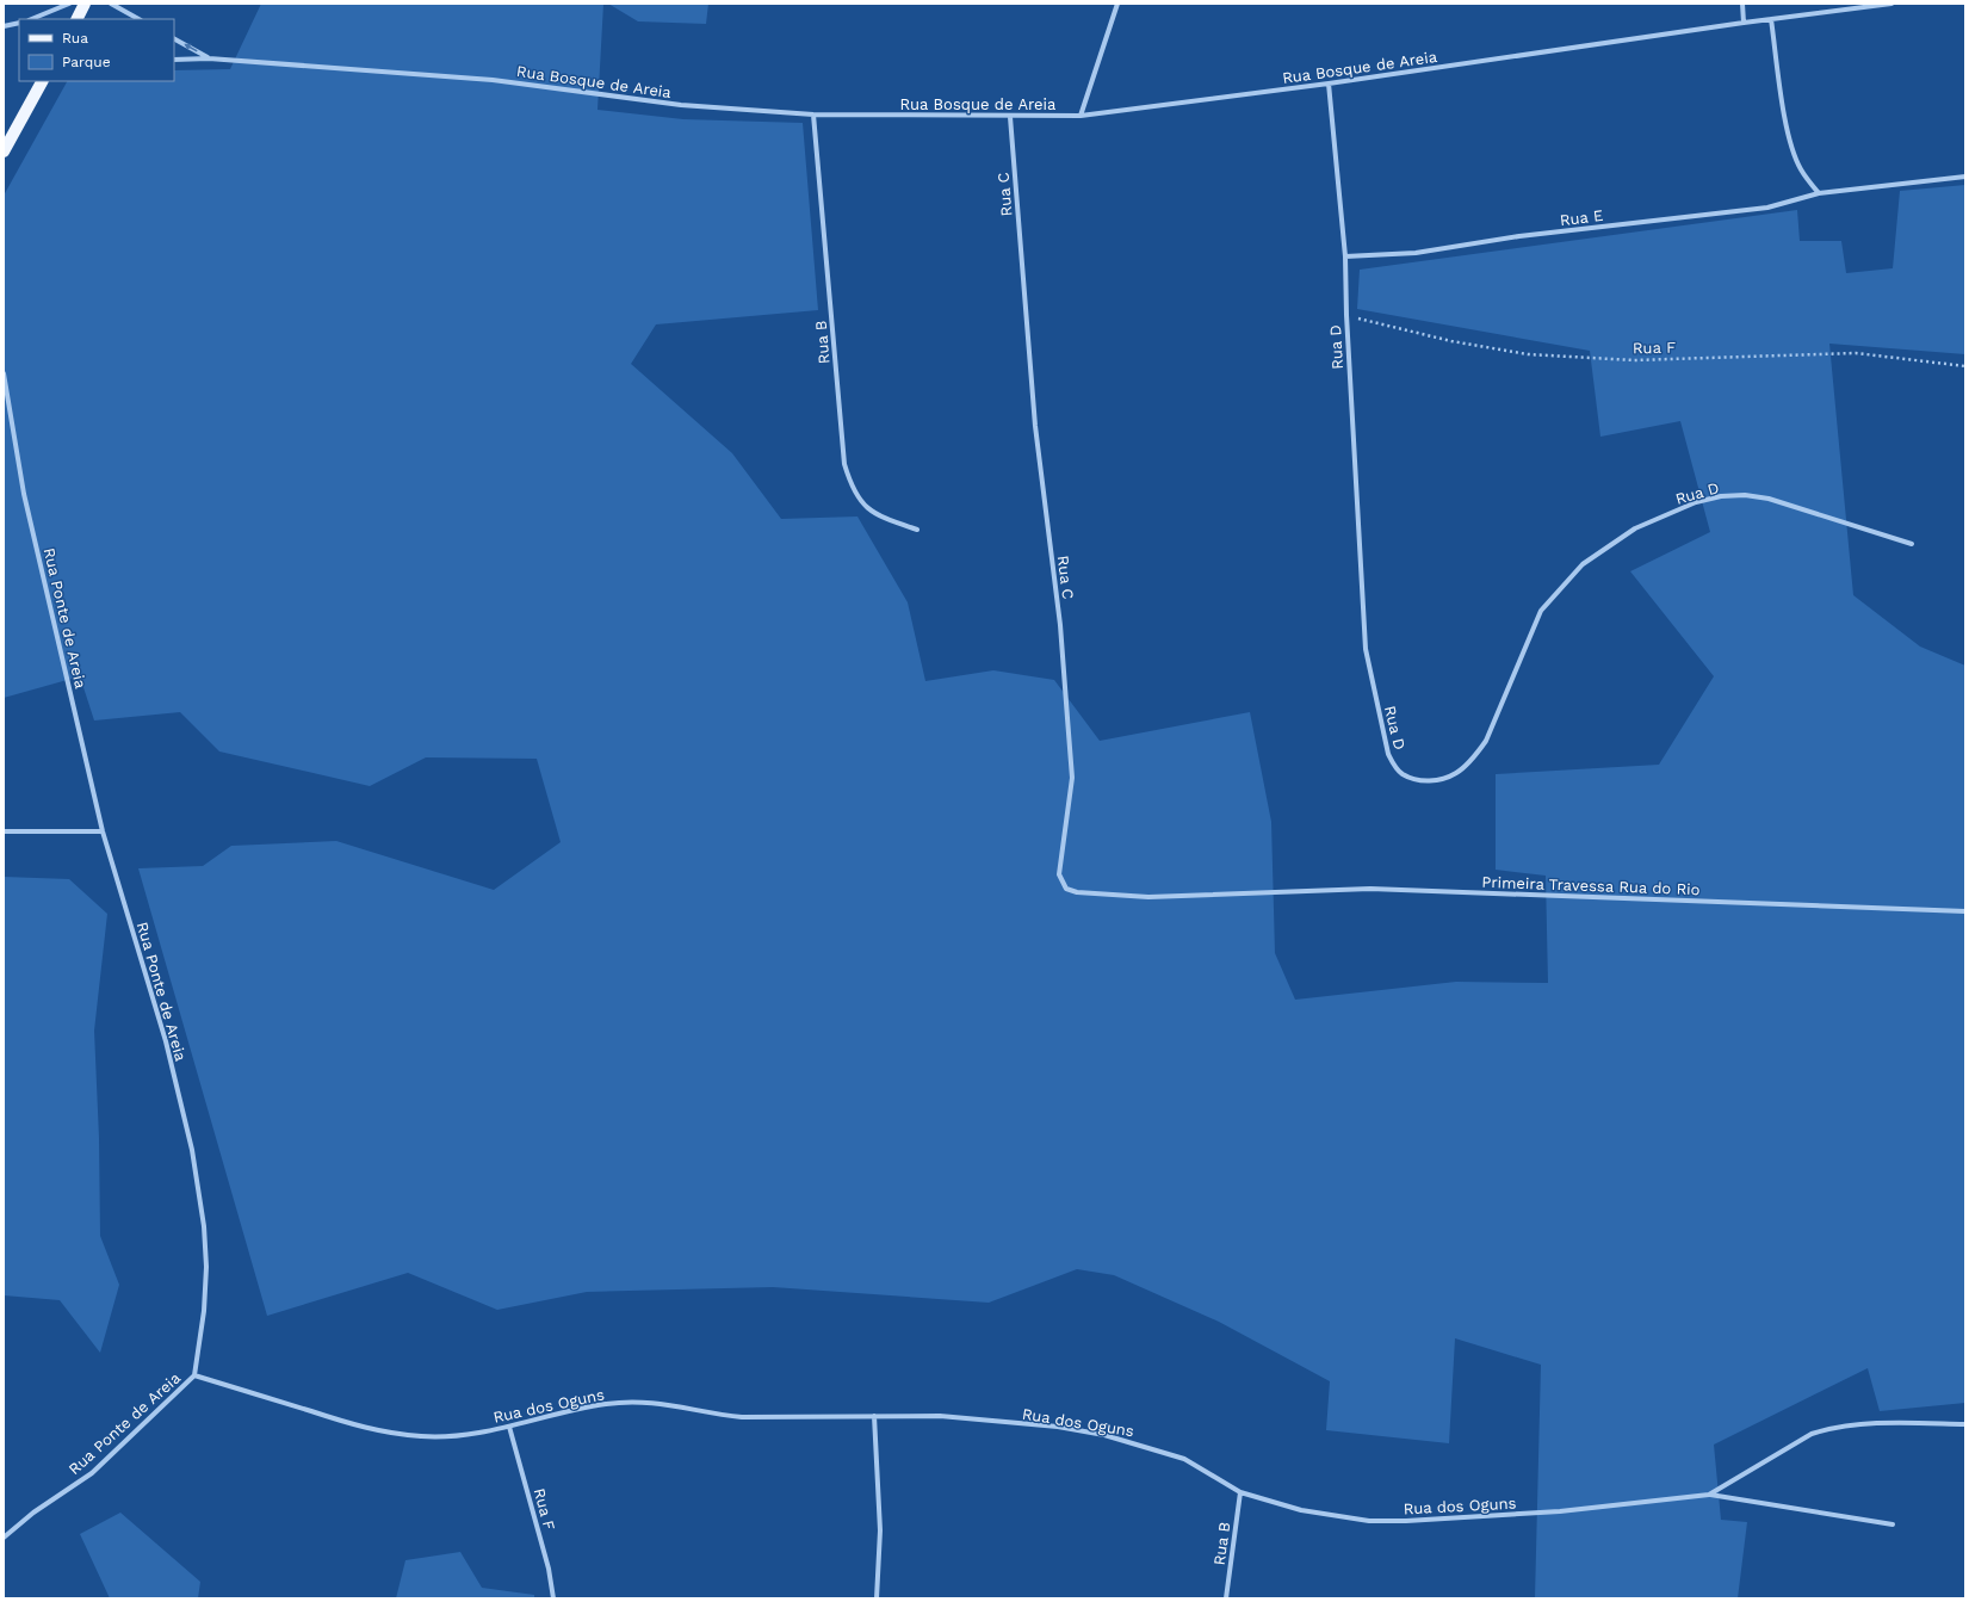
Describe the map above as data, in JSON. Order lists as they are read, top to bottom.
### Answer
{
  "streets": {
    "street": [
      "Rua Bosque de Areia",
      "Rua C",
      "Rua E",
      "Rua B",
      "Rua D",
      "Rua F",
      "Rua Ponte de Areia",
      "Primeira Travessa Rua do Rio",
      "Rua dos Oguns"
    ]
  },
  "crossings": [
    ["Rua Bosque de Areia", "Rua C"],
    ["Rua Bosque de Areia", "Rua B"],
    ["Rua Bosque de Areia", "Rua D"],
    ["Rua C", "Primeira Travessa Rua do Rio"],
    ["Rua E", "Rua D"],
    ["Rua B", "Rua dos Oguns"],
    ["Rua D", "Rua F"],
    ["Rua F", "Rua dos Oguns"],
    ["Rua Ponte de Areia", "Rua dos Oguns"]
  ],
  "legend": ["Rua", "Parque"]
}
